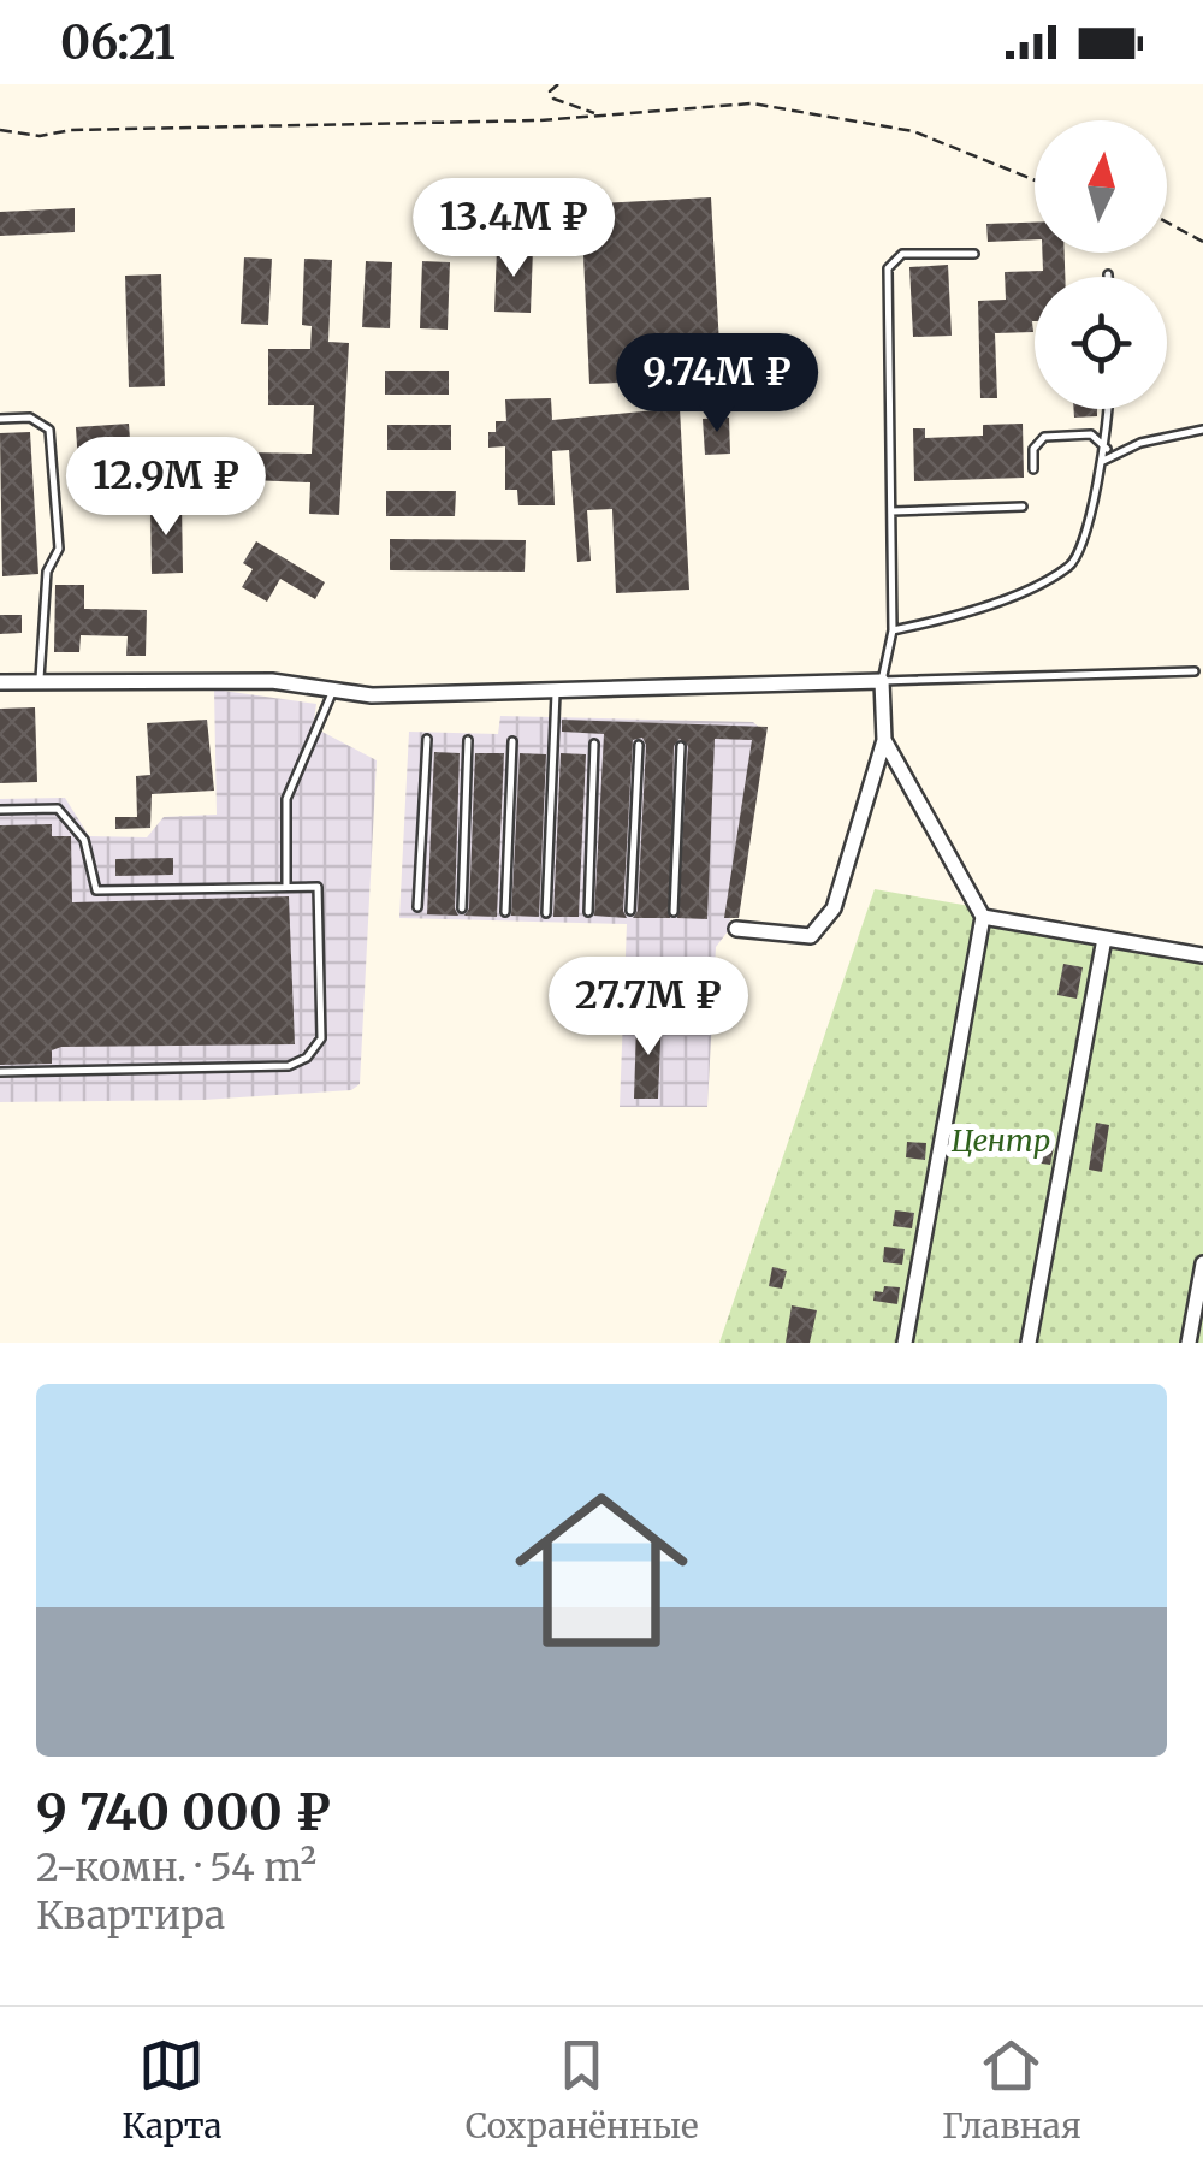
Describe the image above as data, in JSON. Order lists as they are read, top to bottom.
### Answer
{
  "parks": ["Центр"],
  "north": "top",
  "page": {
    "status": "06:21",
    "price": [
      "13.4M ₽",
      "9.74M ₽",
      "12.9M ₽",
      "27.7M ₽"
    ],
    "list": [
      {
        "name": "9 740 000 ₽",
        "note": "2-комн. · 54 m² · Квартира"
      }
    ],
    "tabs": ["Карта", "Сохранённые", "Главная"]
  }
}
